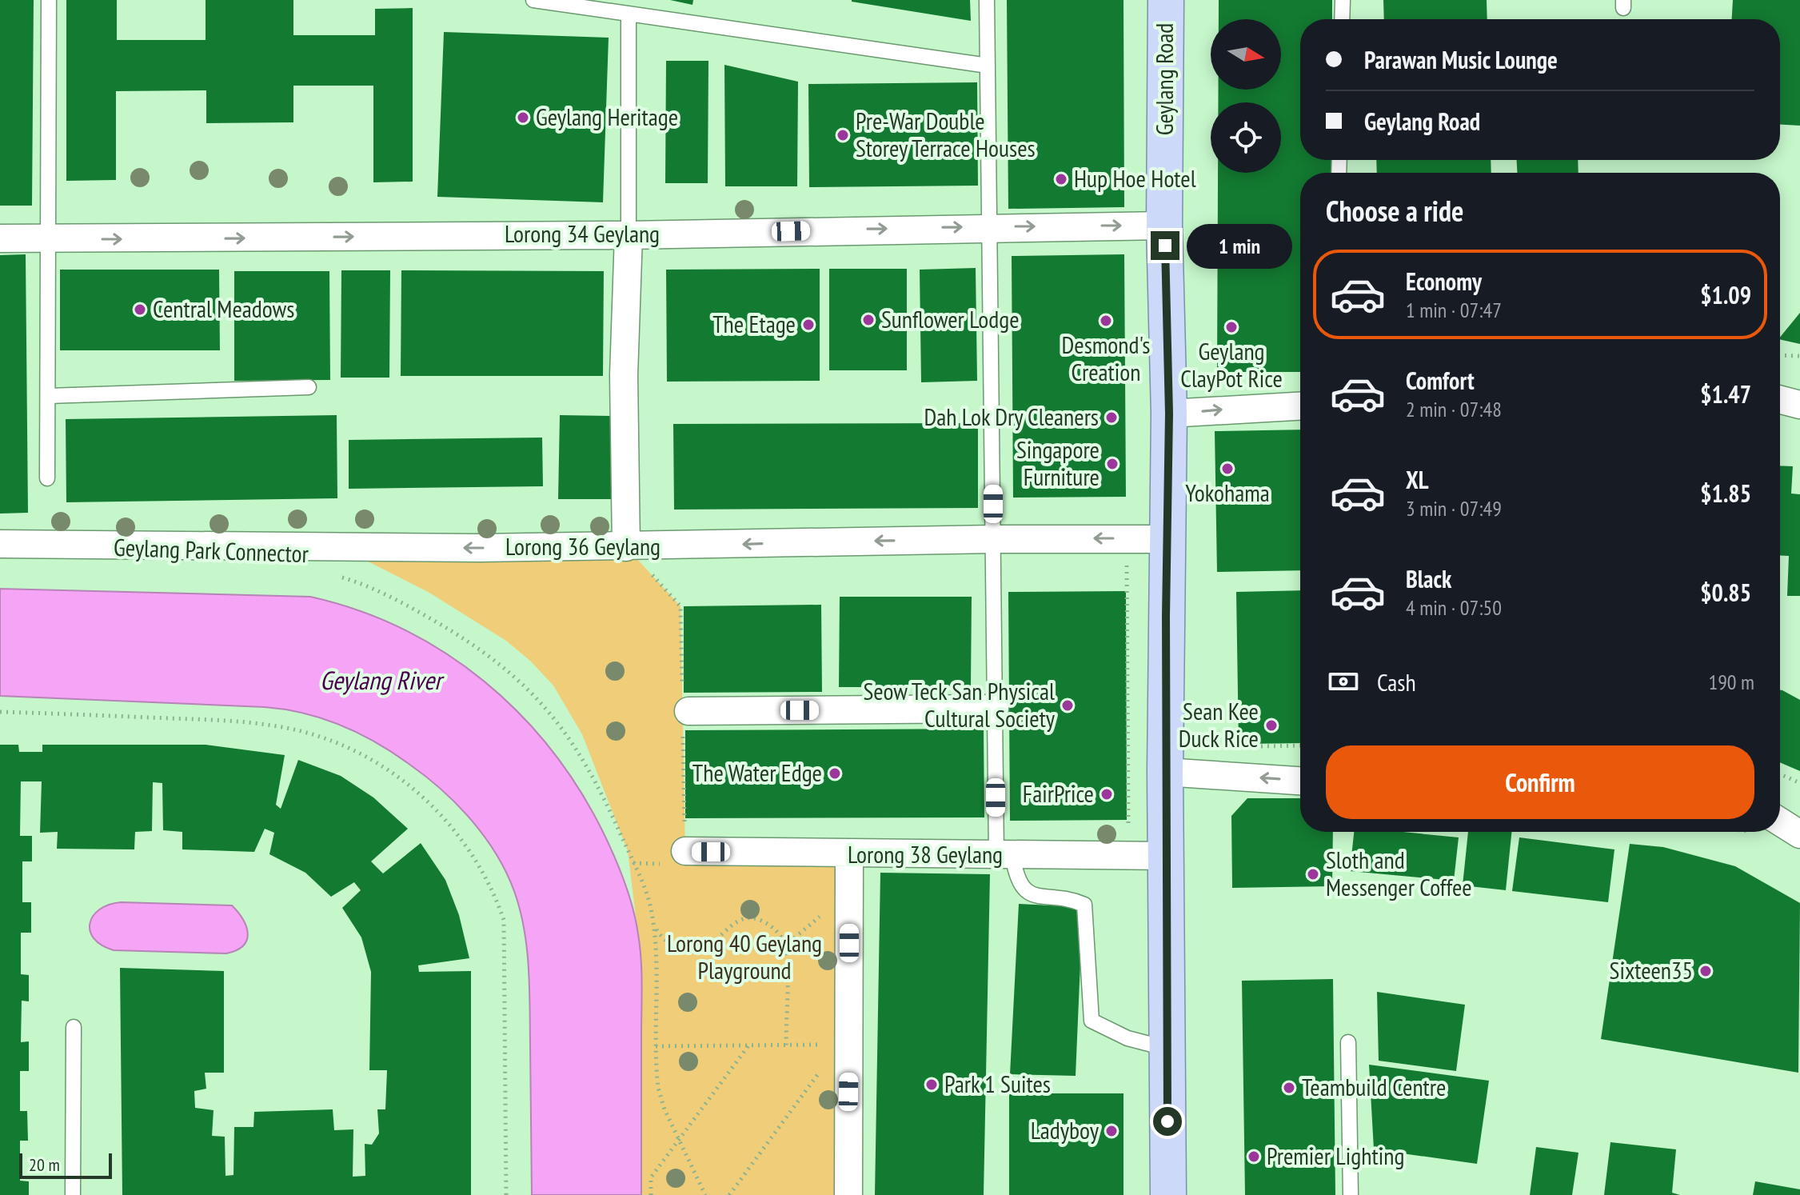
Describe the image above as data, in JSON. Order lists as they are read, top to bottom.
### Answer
{
  "streets": {
    "main road": ["Geylang Road"],
    "street": ["Lorong 34 Geylang", "Lorong 36 Geylang", "Lorong 38 Geylang"],
    "path": ["Geylang Park Connector"]
  },
  "crossings": [
    ["Geylang Road", "Lorong 34 Geylang"],
    ["Geylang Road", "Lorong 36 Geylang"],
    ["Geylang Road", "Lorong 38 Geylang"]
  ],
  "one_way": ["Lorong 34 Geylang", "Lorong 36 Geylang"],
  "water": ["Geylang River"],
  "parks": ["Lorong 40 Geylang Playground"],
  "places": [
    "Geylang Heritage",
    "Pre-War Double Storey Terrace Houses",
    "Hup Hoe Hotel",
    "Central Meadows",
    "Sunflower Lodge",
    "Desmond's Creation",
    "The Etage",
    "Geylang ClayPot Rice",
    "Dah Lok Dry Cleaners",
    "Singapore Furniture",
    "Yokohama",
    "Seow Teck San Physical Cultural Society",
    "Sean Kee Duck Rice",
    "The Water Edge",
    "FairPrice",
    "Sloth and Messenger Coffee",
    "Sixteen35",
    "Park 1 Suites",
    "Teambuild Centre",
    "Ladyboy",
    "Premier Lighting"
  ],
  "scale_bar": "20 m",
  "north": "right",
  "page": {
    "banner": ["Parawan Music Lounge", "Geylang Road"],
    "heading": "Choose a ride",
    "bubble": "1 min",
    "list": [
      {
        "name": "Economy",
        "note": "1 min · 07:47",
        "value": "$1.09"
      },
      {
        "name": "Comfort",
        "note": "2 min · 07:48",
        "value": "$1.47"
      },
      {
        "name": "XL",
        "note": "3 min · 07:49",
        "value": "$1.85"
      },
      {
        "name": "Black",
        "note": "4 min · 07:50",
        "value": "$0.85"
      }
    ],
    "pay": ["Cash", "190 m"],
    "buttons": "Confirm",
    "scale": "20 m"
  }
}
